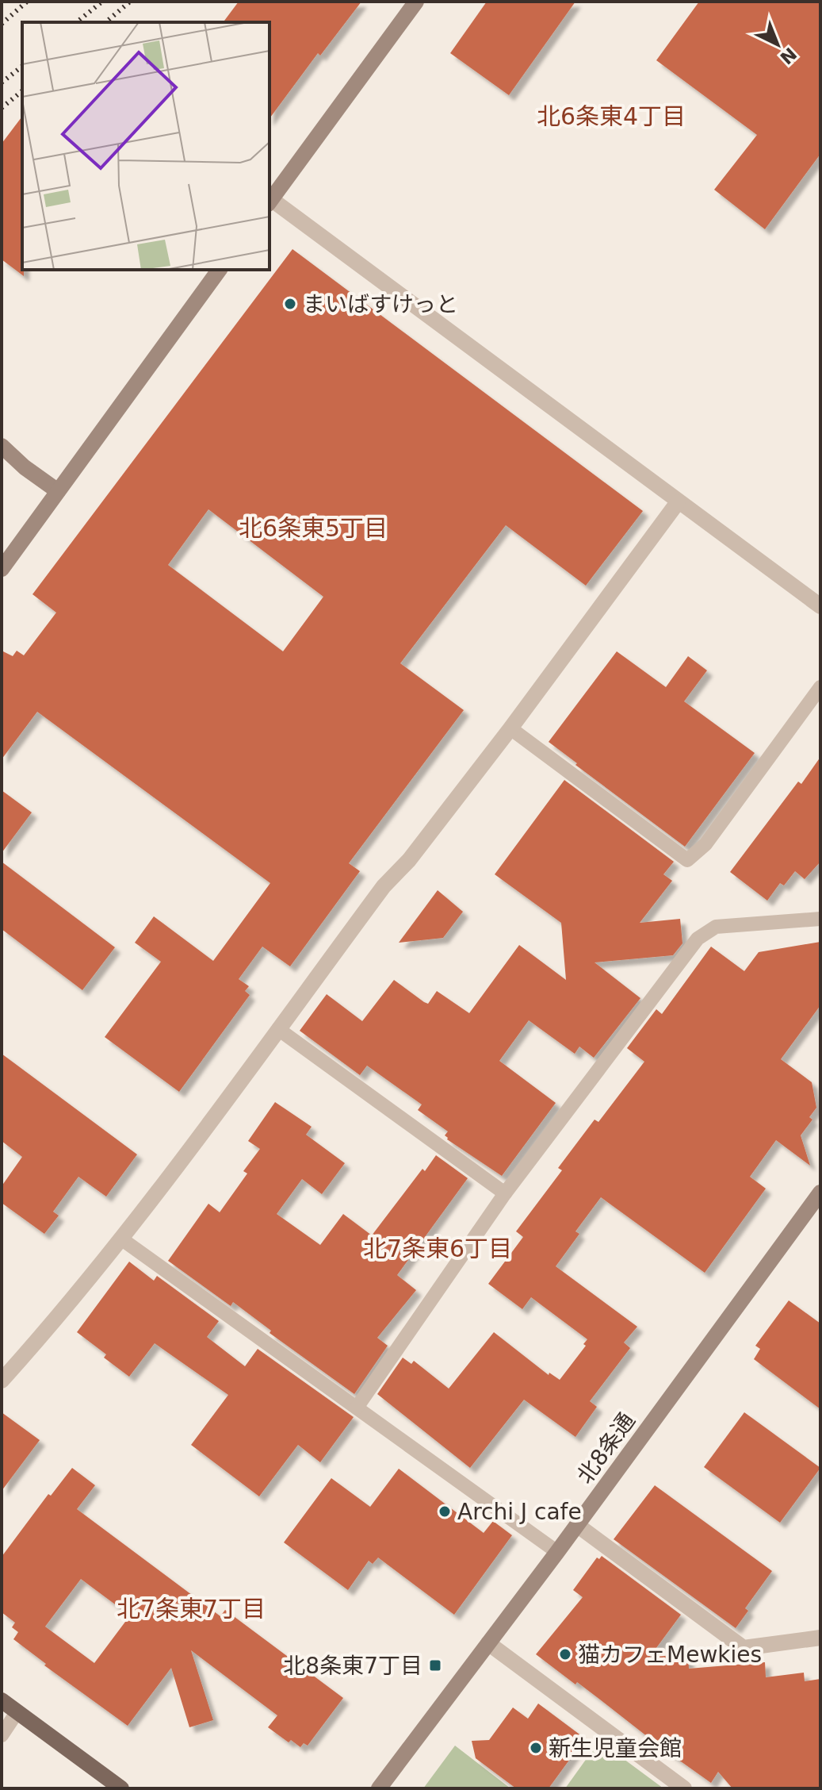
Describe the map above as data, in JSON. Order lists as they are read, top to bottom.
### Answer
{
  "streets": {
    "street": ["北8条通"]
  },
  "districts": [
    "北6条東4丁目",
    "北6条東5丁目",
    "北7条東6丁目",
    "北7条東7丁目"
  ],
  "places": {
    "other": [
      "まいばすけっと",
      "Archi J cafe",
      "猫カフェMewkies",
      "新生児童会館"
    ],
    "transit": ["北8条東7丁目"]
  },
  "north": "bottom right"
}
